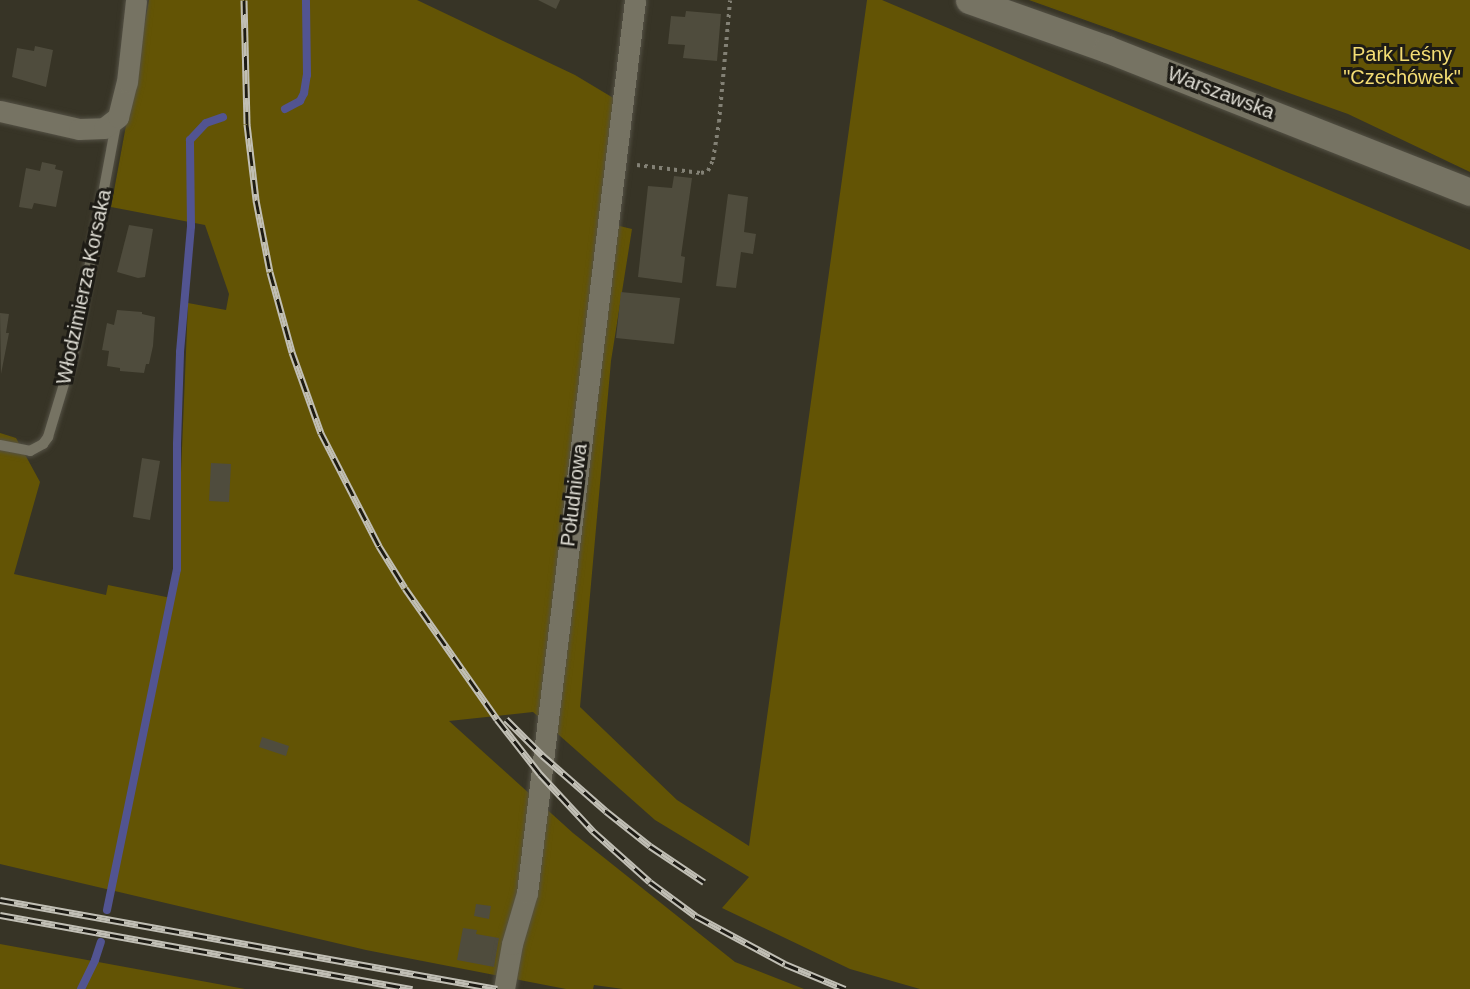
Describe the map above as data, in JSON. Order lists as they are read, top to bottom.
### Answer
{
  "streets": {
    "street": ["Warszawska", "Włodzimierza Korsaka", "Południowa"]
  },
  "parks": ["Park Leśny \"Czechówek\""]
}
